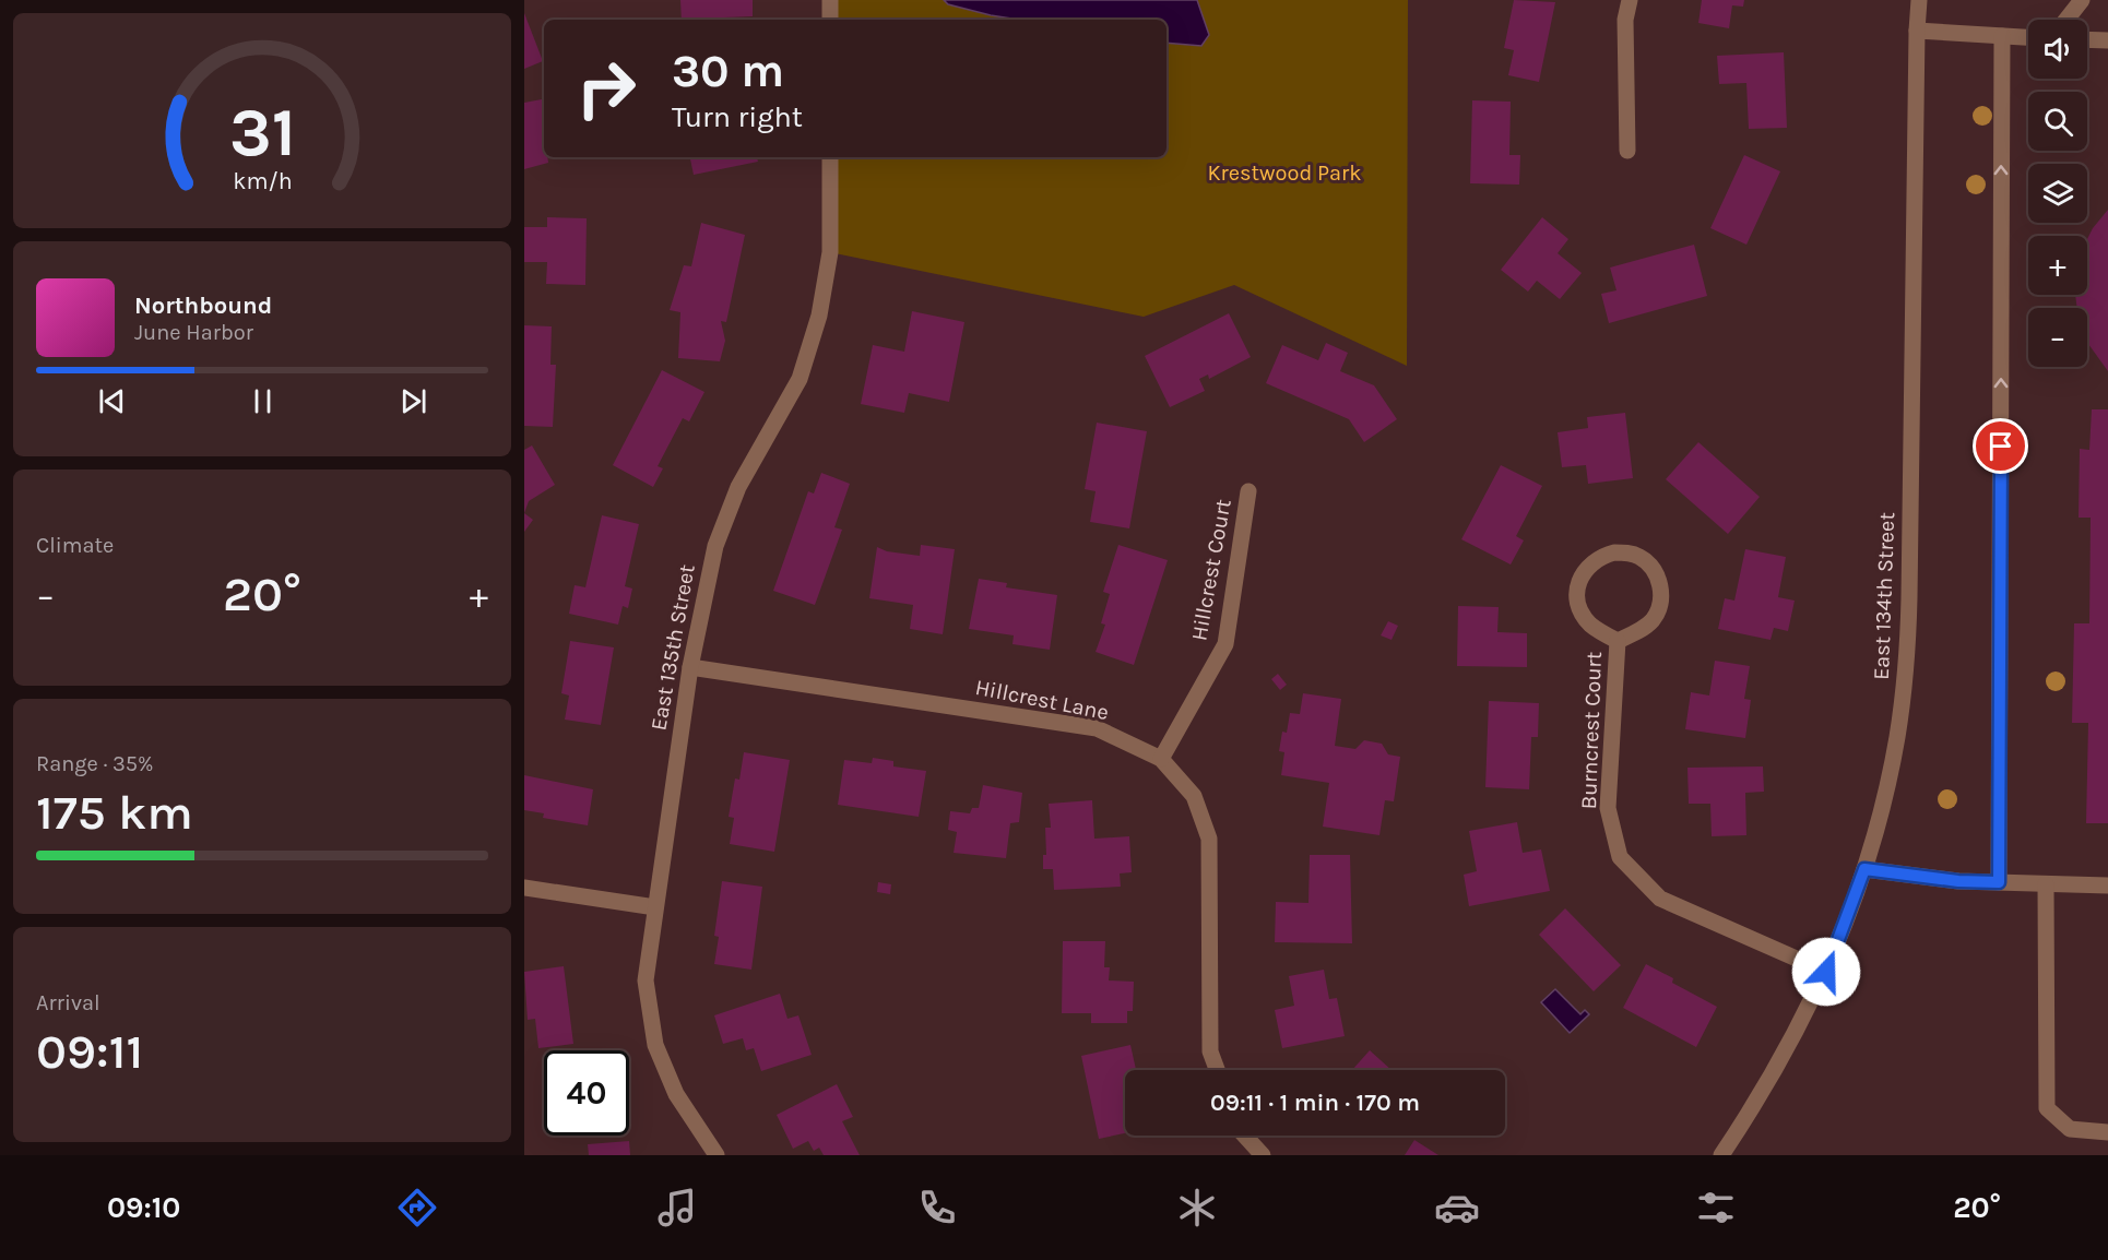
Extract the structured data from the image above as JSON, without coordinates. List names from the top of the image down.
{
  "streets": {
    "street": [
      "Hillcrest Court",
      "East 134th Street",
      "East 135th Street",
      "Hillcrest Lane",
      "Burncrest Court"
    ]
  },
  "crossings": [
    ["Hillcrest Court", "Hillcrest Lane"],
    ["East 134th Street", "Burncrest Court"],
    ["East 135th Street", "Hillcrest Lane"]
  ],
  "parks": ["Krestwood Park"],
  "page": {
    "map_buttons": ["+", "−"],
    "turn": ["30 m", "Turn right"],
    "song": ["Northbound", "June Harbor"],
    "tile": [
      "Climate",
      ["Range · 35%", "175 km"],
      ["Arrival", "09:11"]
    ],
    "heat": ["−", "20°", "+"],
    "limit": "40",
    "trip": "09:11 · 1 min · 170 m",
    "tabs": ["09:10", "20°"],
    "gauge": ["31", "km/h"]
  }
}
